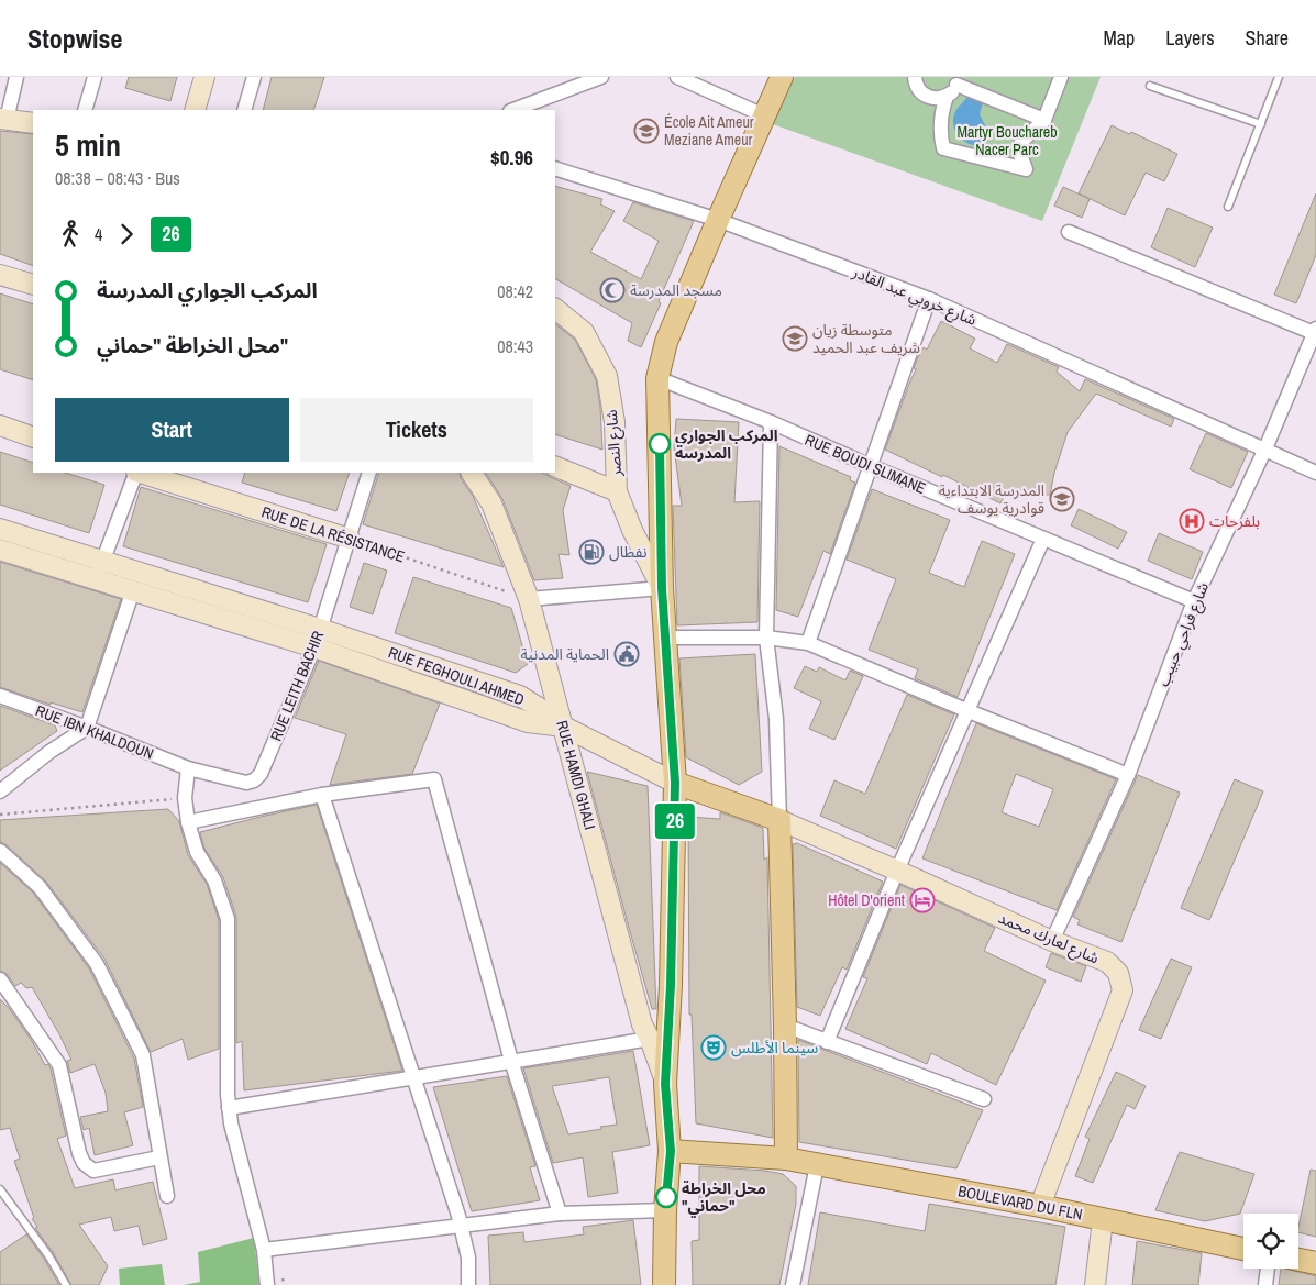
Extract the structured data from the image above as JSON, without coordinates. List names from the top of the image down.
{
  "streets": {
    "main road": ["BOULEVARD DU FLN"],
    "street": [
      "شارع خروبي عبد القادر",
      "شارع النصر",
      "RUE BOUDI SLIMANE",
      "RUE DE LA RÉSISTANCE",
      "شارع فراحي حبيب",
      "RUE FEGHOULI AHMED",
      "RUE LEITH BACHIR",
      "RUE IBN KHALDOUN",
      "RUE HAMDI GHALI",
      "شارع لعارك محمد"
    ]
  },
  "crossings": [
    ["شارع خروبي عبد القادر", "شارع فراحي حبيب"],
    ["RUE BOUDI SLIMANE", "شارع فراحي حبيب"],
    ["RUE DE LA RÉSISTANCE", "RUE LEITH BACHIR"],
    ["RUE DE LA RÉSISTANCE", "RUE HAMDI GHALI"],
    ["شارع فراحي حبيب", "شارع لعارك محمد"],
    ["RUE FEGHOULI AHMED", "RUE LEITH BACHIR"],
    ["RUE FEGHOULI AHMED", "RUE HAMDI GHALI"],
    ["RUE LEITH BACHIR", "RUE IBN KHALDOUN"],
    ["شارع لعارك محمد", "BOULEVARD DU FLN"]
  ],
  "parks": ["Martyr Bouchareb Nacer Parc"],
  "places": {
    "school or university": ["École Ait Ameur Meziane Ameur", "متوسطة زيان شريف عبد الحميد", "المدرسة الابتداءية قوادرية يوسف"],
    "mosque": ["مسجد المدرسة"],
    "other": ["المركب الجواري المدرسة", "محل الخراطة \"حماني\""],
    "hospital": ["بلفرحات"],
    "fuel station": ["نفطال"],
    "public building": ["الحماية المدنية"],
    "hotel": ["Hôtel D'orient"],
    "theatre": ["سينما الأطلس"]
  },
  "lines": ["bus line 26"],
  "page": {
    "header": "Stopwise",
    "nav": ["Map", "Layers", "Share"],
    "on_map": "26",
    "heading": ["5 min", "08:38 – 08:43 · Bus", "$0.96"],
    "legs": ["4", "26"],
    "list": [
      {
        "name": "المركب الجواري المدرسة",
        "value": "08:42"
      },
      {
        "name": "محل الخراطة \"حماني\"",
        "value": "08:43"
      }
    ],
    "buttons": ["Start", "Tickets"]
  }
}
